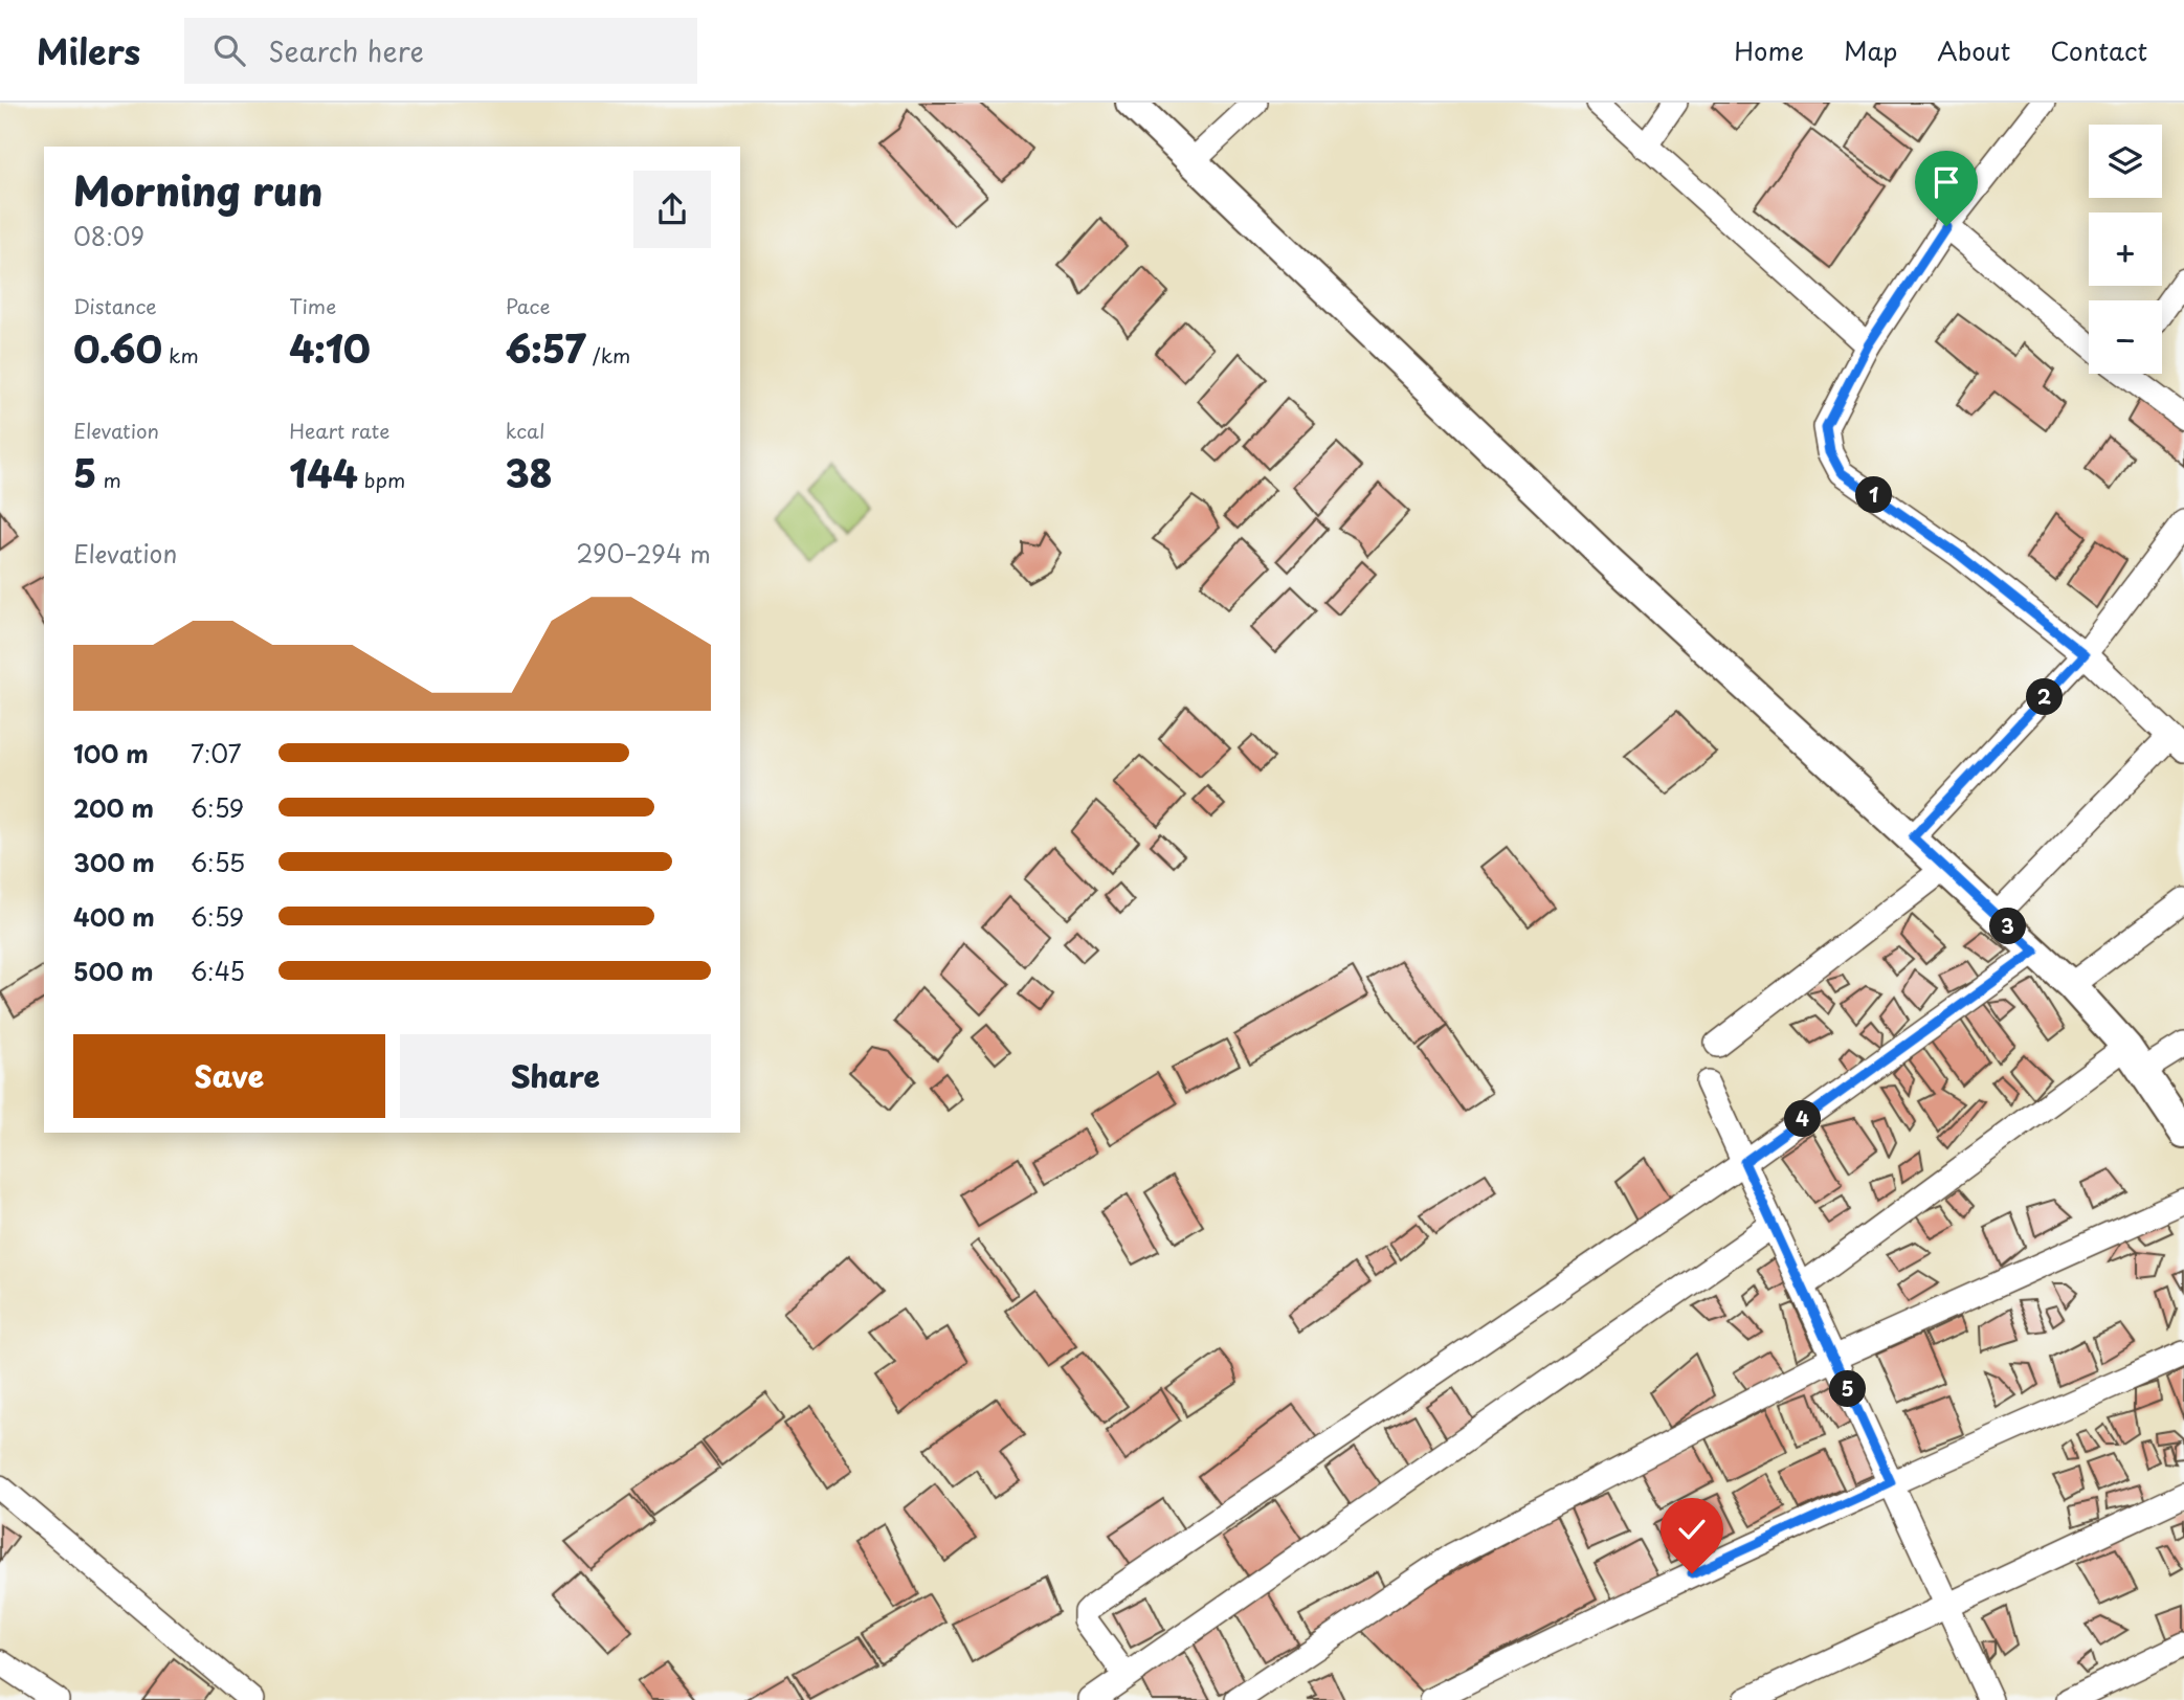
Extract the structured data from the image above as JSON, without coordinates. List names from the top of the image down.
{
  "page": {
    "header": "Milers",
    "search": "Search here",
    "nav": [
      "Home",
      "Map",
      "About",
      "Contact"
    ],
    "map_buttons": ["+", "−"],
    "heading": ["Morning run", "08:09"],
    "stats": [
      ["Distance", "0.60 km"],
      ["Time", "4:10"],
      ["Pace", "6:57 /km"],
      ["Elevation", "5 m"],
      ["Heart rate", "144 bpm"],
      ["kcal", "38"]
    ],
    "pins": [
      "1",
      "2",
      "3",
      "4",
      "5"
    ],
    "chart": ["Elevation", "290–294 m"],
    "list": [
      {
        "name": "100 m",
        "note": "7:07"
      },
      {
        "name": "200 m",
        "note": "6:59"
      },
      {
        "name": "300 m",
        "note": "6:55"
      },
      {
        "name": "400 m",
        "note": "6:59"
      },
      {
        "name": "500 m",
        "note": "6:45"
      }
    ],
    "buttons": ["Save", "Share"]
  }
}
